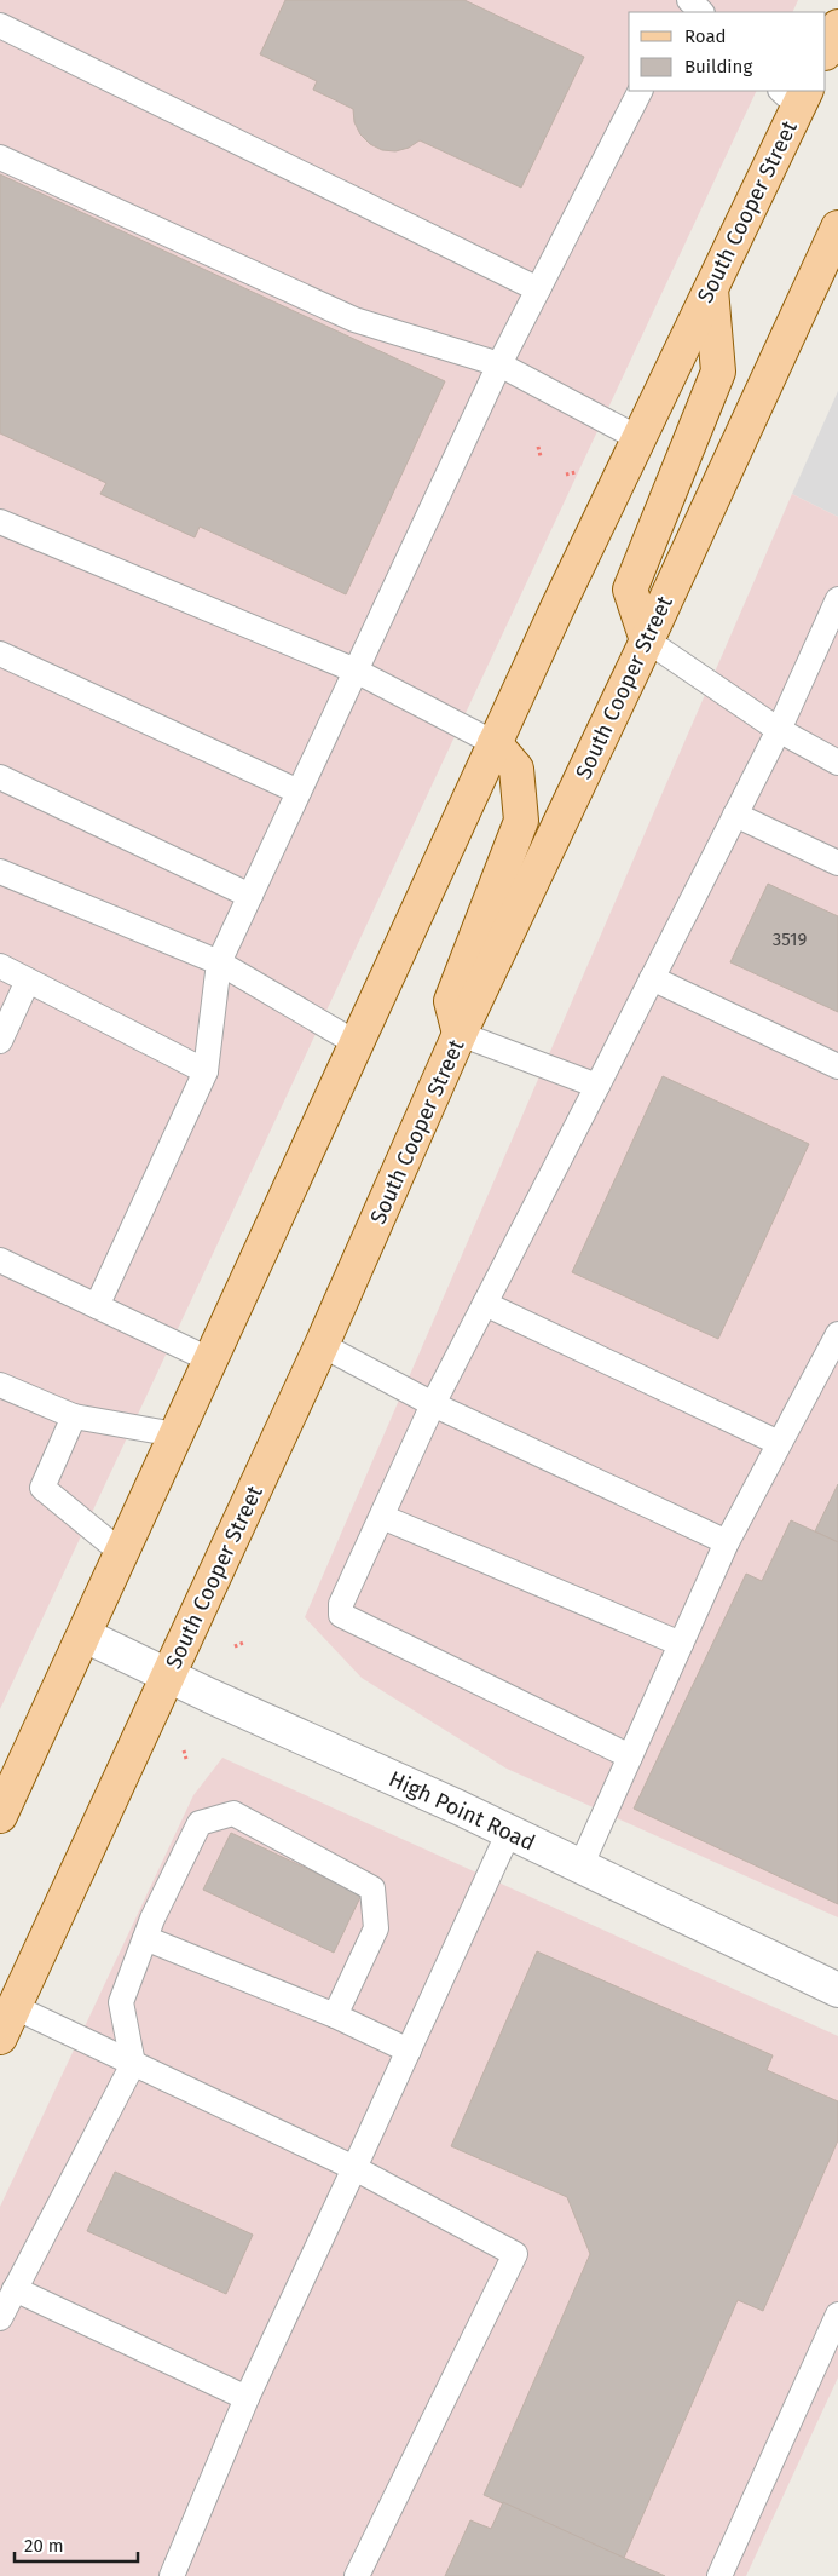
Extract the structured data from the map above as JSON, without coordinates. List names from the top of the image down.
{
  "streets": {
    "main road": ["South Cooper Street"],
    "street": ["High Point Road"]
  },
  "crossings": [
    ["South Cooper Street", "High Point Road"]
  ],
  "house_numbers": ["3519"],
  "legend": ["Road", "Building"],
  "scale_bar": "20 m"
}
